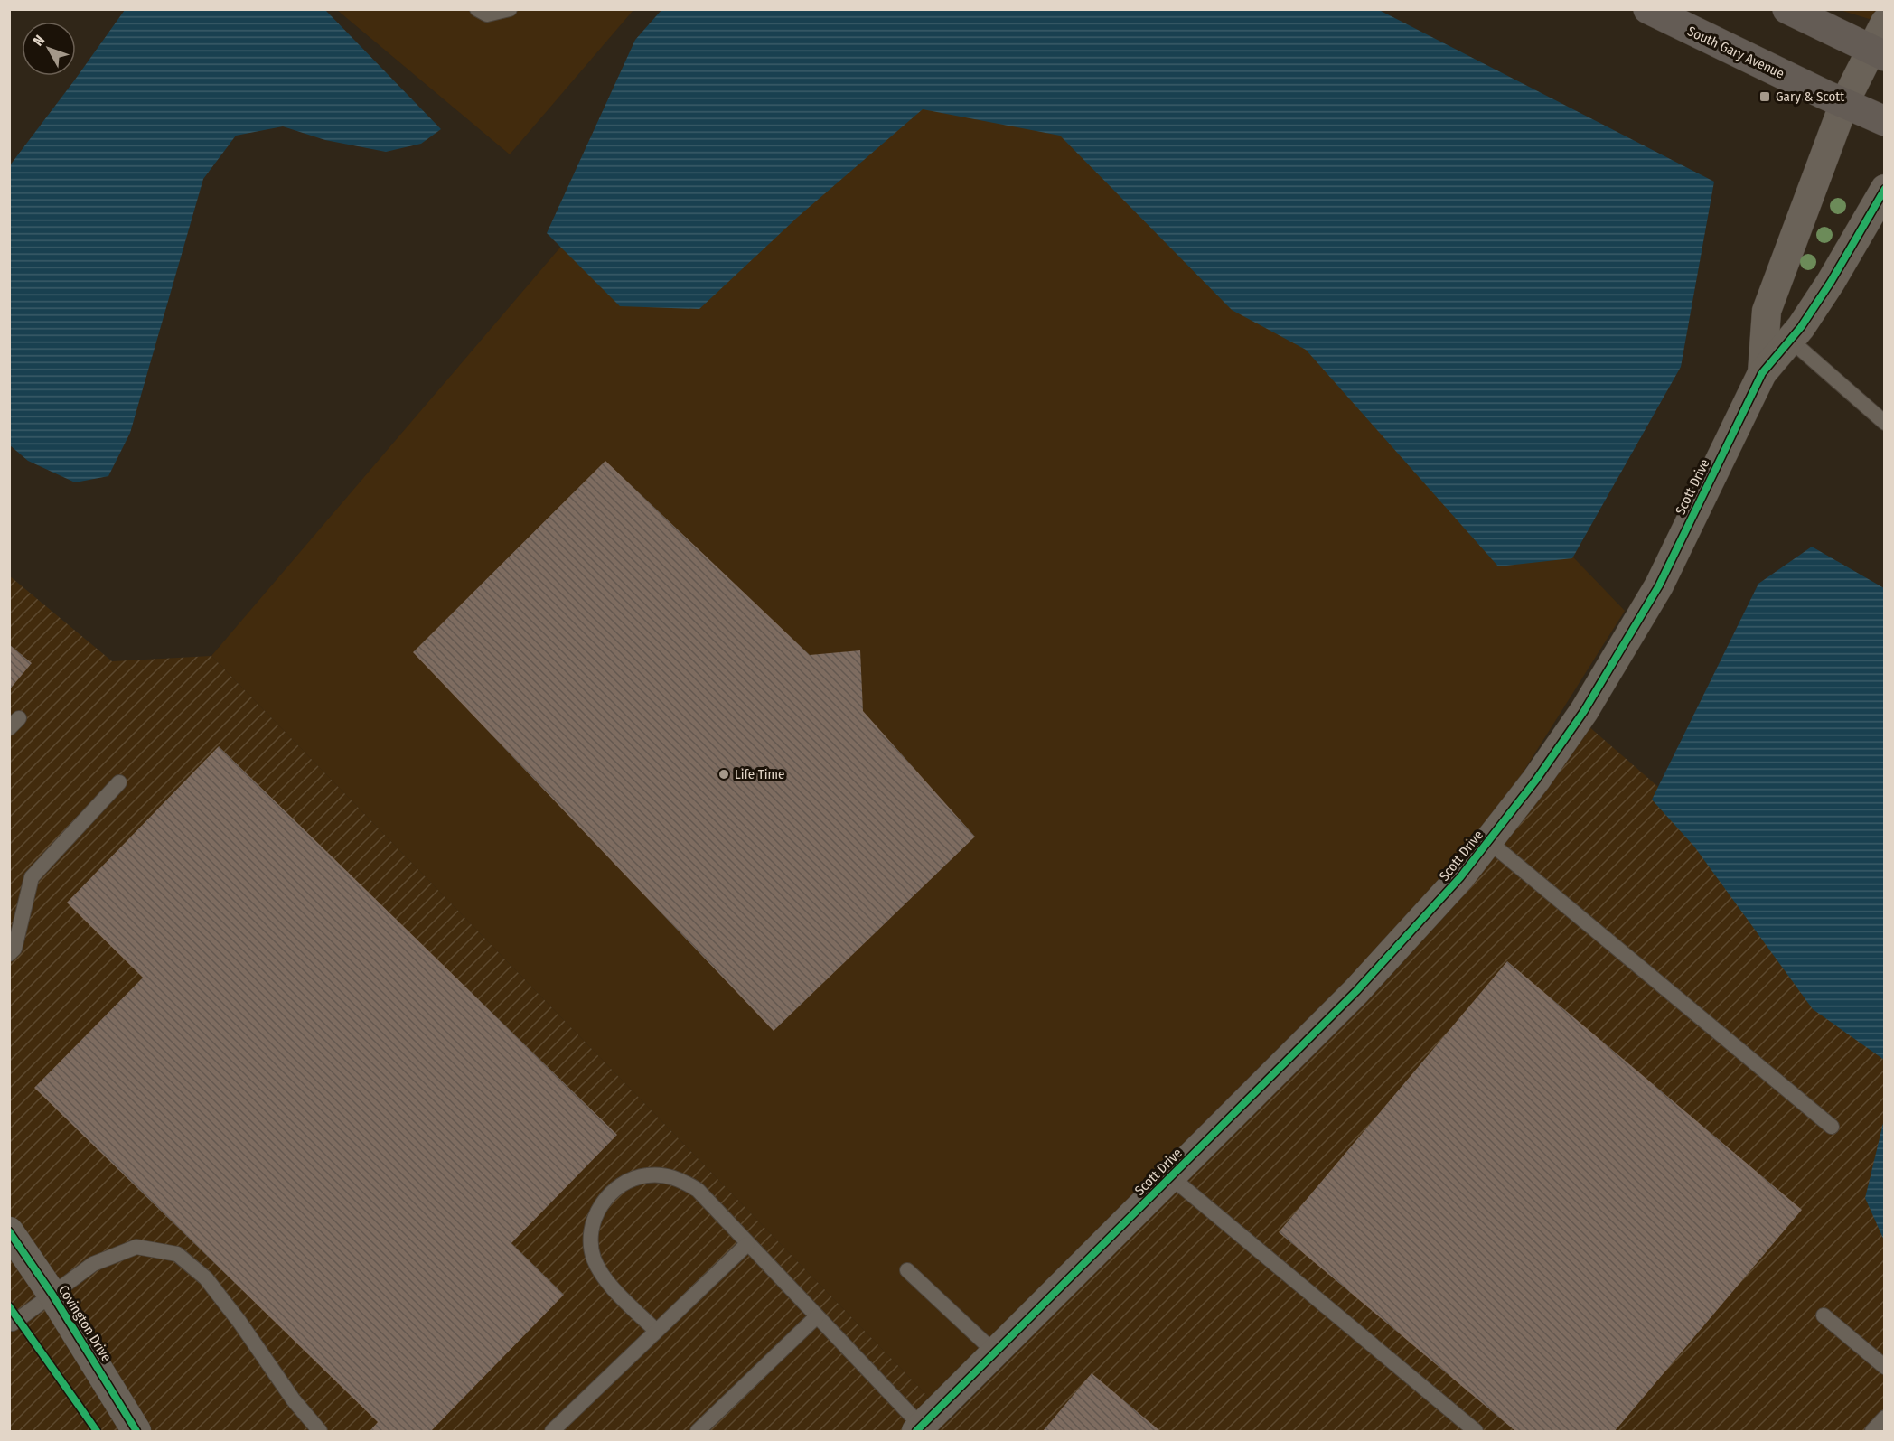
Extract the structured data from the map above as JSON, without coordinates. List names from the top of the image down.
{
  "streets": {
    "main road": ["South Gary Avenue"],
    "street": ["Scott Drive", "Covington Drive"]
  },
  "crossings": [
    ["South Gary Avenue", "Scott Drive"]
  ],
  "places": {
    "transit": ["Gary & Scott"],
    "other": ["Life Time"]
  },
  "north": "top left"
}
